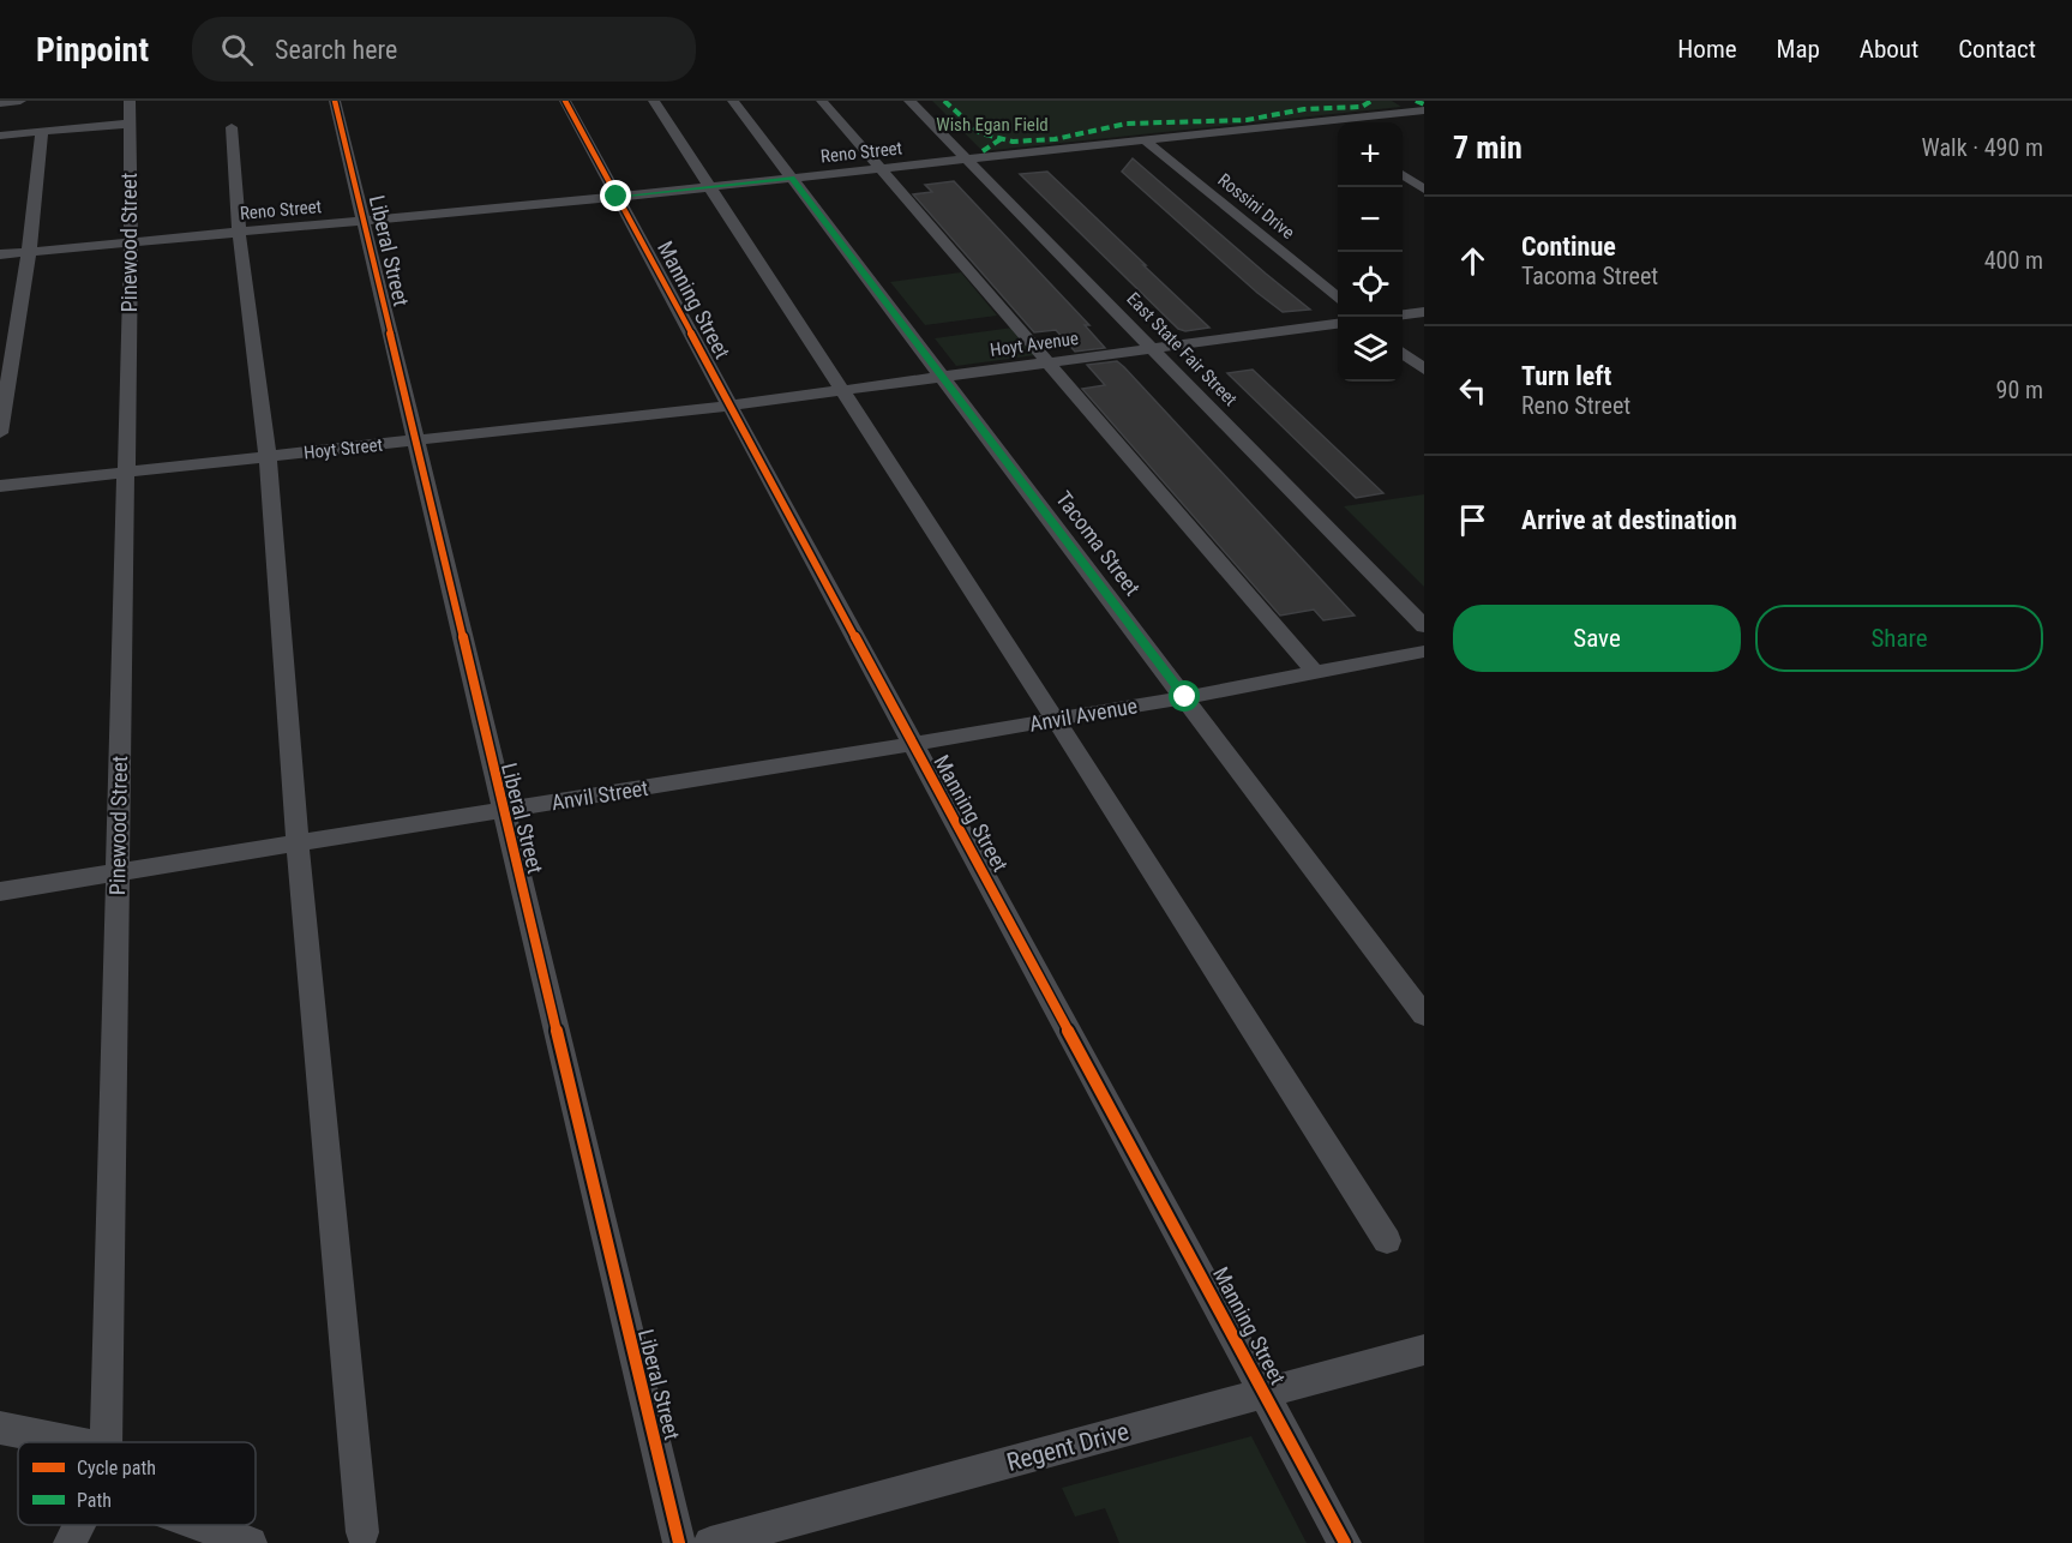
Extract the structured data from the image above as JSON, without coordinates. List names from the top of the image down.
{
  "streets": {
    "street": [
      "Reno Street",
      "Rossini Drive",
      "Pinewood Street",
      "Liberal Street",
      "Manning Street",
      "Hoyt Avenue",
      "East State Fair Street",
      "Hoyt Street",
      "Tacoma Street",
      "Anvil Avenue",
      "Anvil Street",
      "Regent Drive"
    ]
  },
  "crossings": [
    ["Reno Street", "Rossini Drive"],
    ["Reno Street", "Pinewood Street"],
    ["Reno Street", "Liberal Street"],
    ["Reno Street", "Manning Street"],
    ["Reno Street", "East State Fair Street"],
    ["Reno Street", "Tacoma Street"],
    ["Pinewood Street", "Hoyt Street"],
    ["Pinewood Street", "Anvil Street"],
    ["Liberal Street", "Hoyt Street"],
    ["Liberal Street", "Anvil Street"],
    ["Manning Street", "Hoyt Avenue"],
    ["Manning Street", "Hoyt Street"],
    ["Manning Street", "Anvil Avenue"],
    ["Manning Street", "Anvil Street"],
    ["Manning Street", "Regent Drive"],
    ["Hoyt Avenue", "East State Fair Street"],
    ["Hoyt Avenue", "Hoyt Street"],
    ["Hoyt Avenue", "Tacoma Street"],
    ["Tacoma Street", "Anvil Avenue"],
    ["Anvil Avenue", "Anvil Street"]
  ],
  "parks": ["Wish Egan Field"],
  "legend": ["Cycle path", "Path"],
  "page": {
    "header": "Pinpoint",
    "search": "Search here",
    "nav": [
      "Home",
      "Map",
      "About",
      "Contact"
    ],
    "heading": ["7 min", "Walk · 490 m"],
    "map_buttons": ["+", "−"],
    "list": [
      ["Continue", "Tacoma Street", "400 m"],
      ["Turn left", "Reno Street", "90 m"],
      "Arrive at destination"
    ],
    "buttons": ["Save", "Share"]
  }
}
